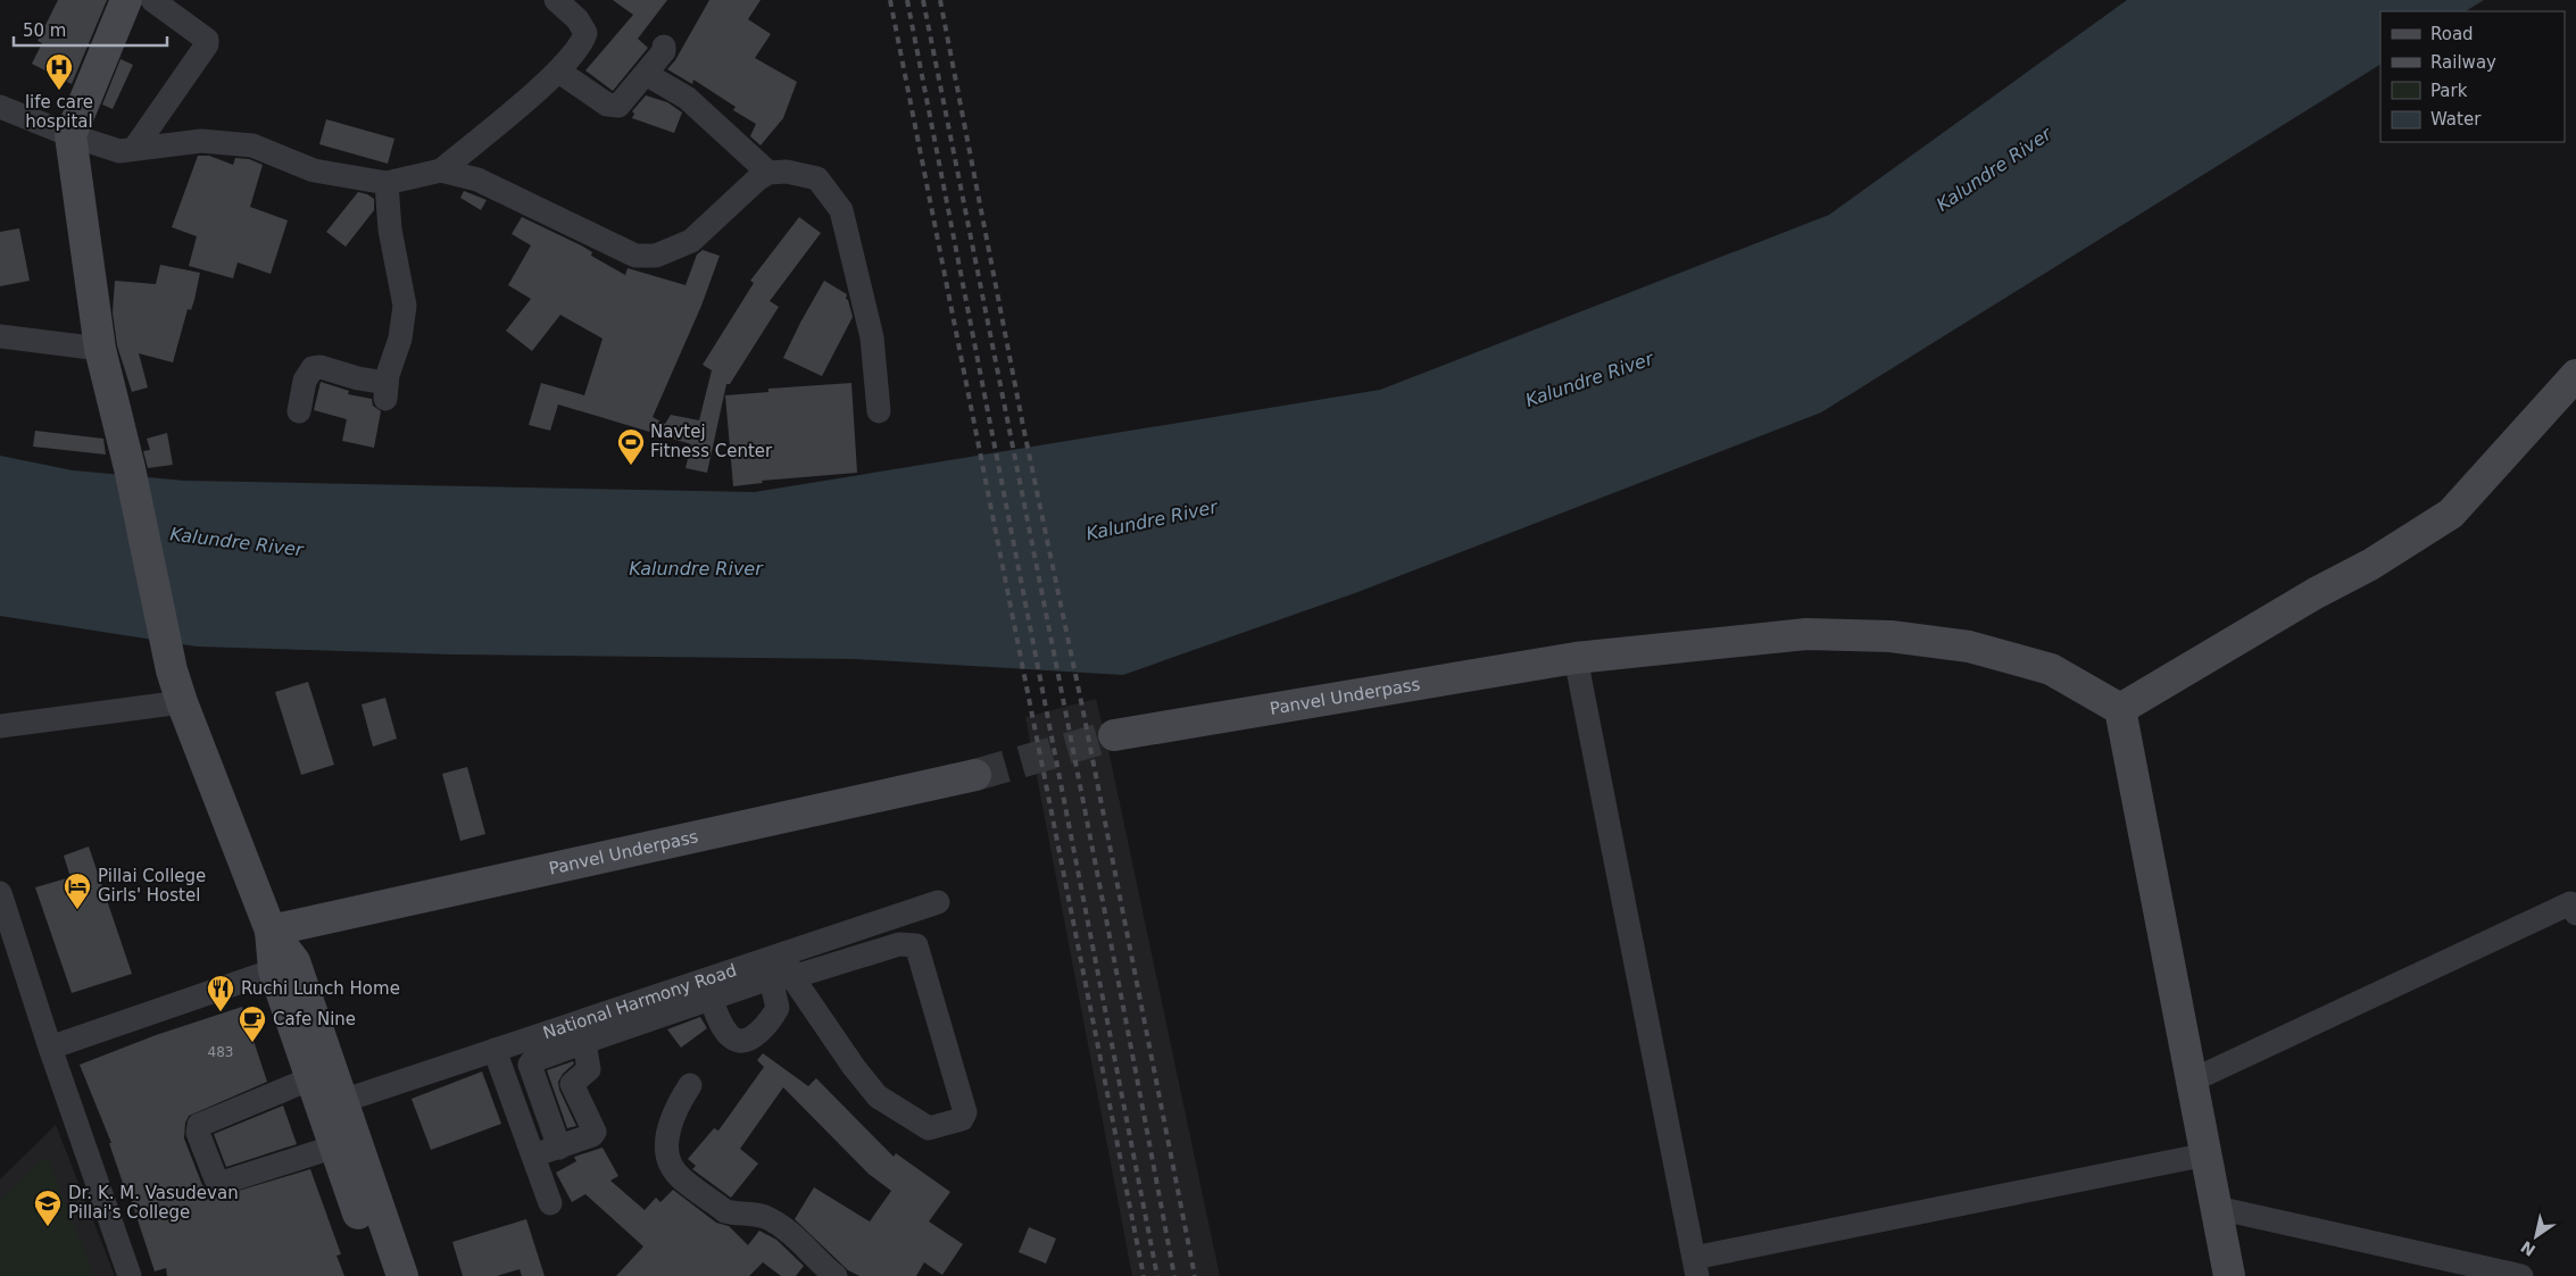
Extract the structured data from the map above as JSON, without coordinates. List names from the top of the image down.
{
  "streets": {
    "main road": ["Panvel Underpass"],
    "street": ["National Harmony Road"]
  },
  "water": ["Kalundre River"],
  "places": {
    "hospital": ["life care hospital"],
    "sports": ["Navtej Fitness Center"],
    "hotel": ["Pillai College Girls' Hostel"],
    "restaurant": ["Ruchi Lunch Home"],
    "cafe": ["Cafe Nine"],
    "school or university": ["Dr. K. M. Vasudevan Pillai's College"]
  },
  "house_numbers": ["483"],
  "legend": [
    "Road",
    "Railway",
    "Park",
    "Water"
  ],
  "scale_bar": "50 m",
  "north": "bottom left"
}
